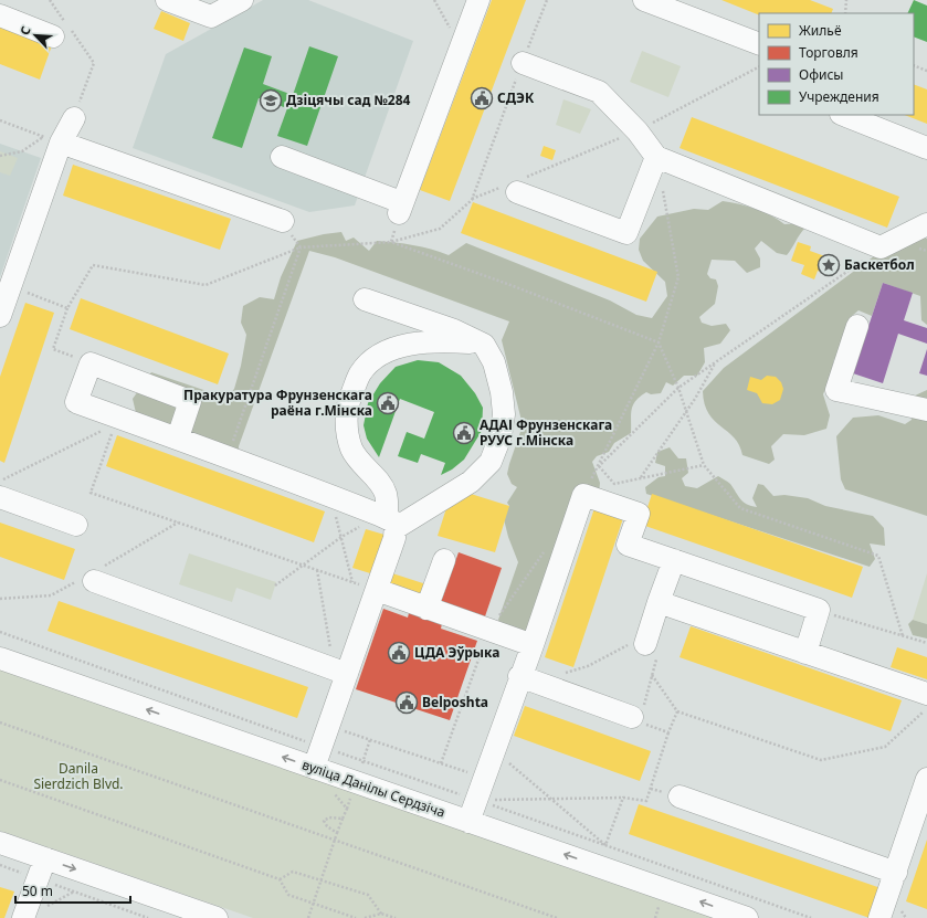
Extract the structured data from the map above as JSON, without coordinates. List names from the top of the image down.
{
  "streets": {
    "street": ["вуліца Данілы Сердзіча"]
  },
  "parks": ["Danila Sierdzich Blvd."],
  "places": {
    "public building": [
      "СДЭК",
      "Пракуратура Фрунзенскага раёна г.Мінска",
      "АДАІ Фрунзенскага РУУС г.Мінска",
      "ЦДА Эўрыка",
      "Belposhta"
    ],
    "school or university": ["Дзіцячы сад №284"],
    "place": ["Баскетбол"]
  },
  "legend": [
    "Жильё",
    "Торговля",
    "Офисы",
    "Учреждения"
  ],
  "scale_bar": "50 m",
  "north": "top left"
}
